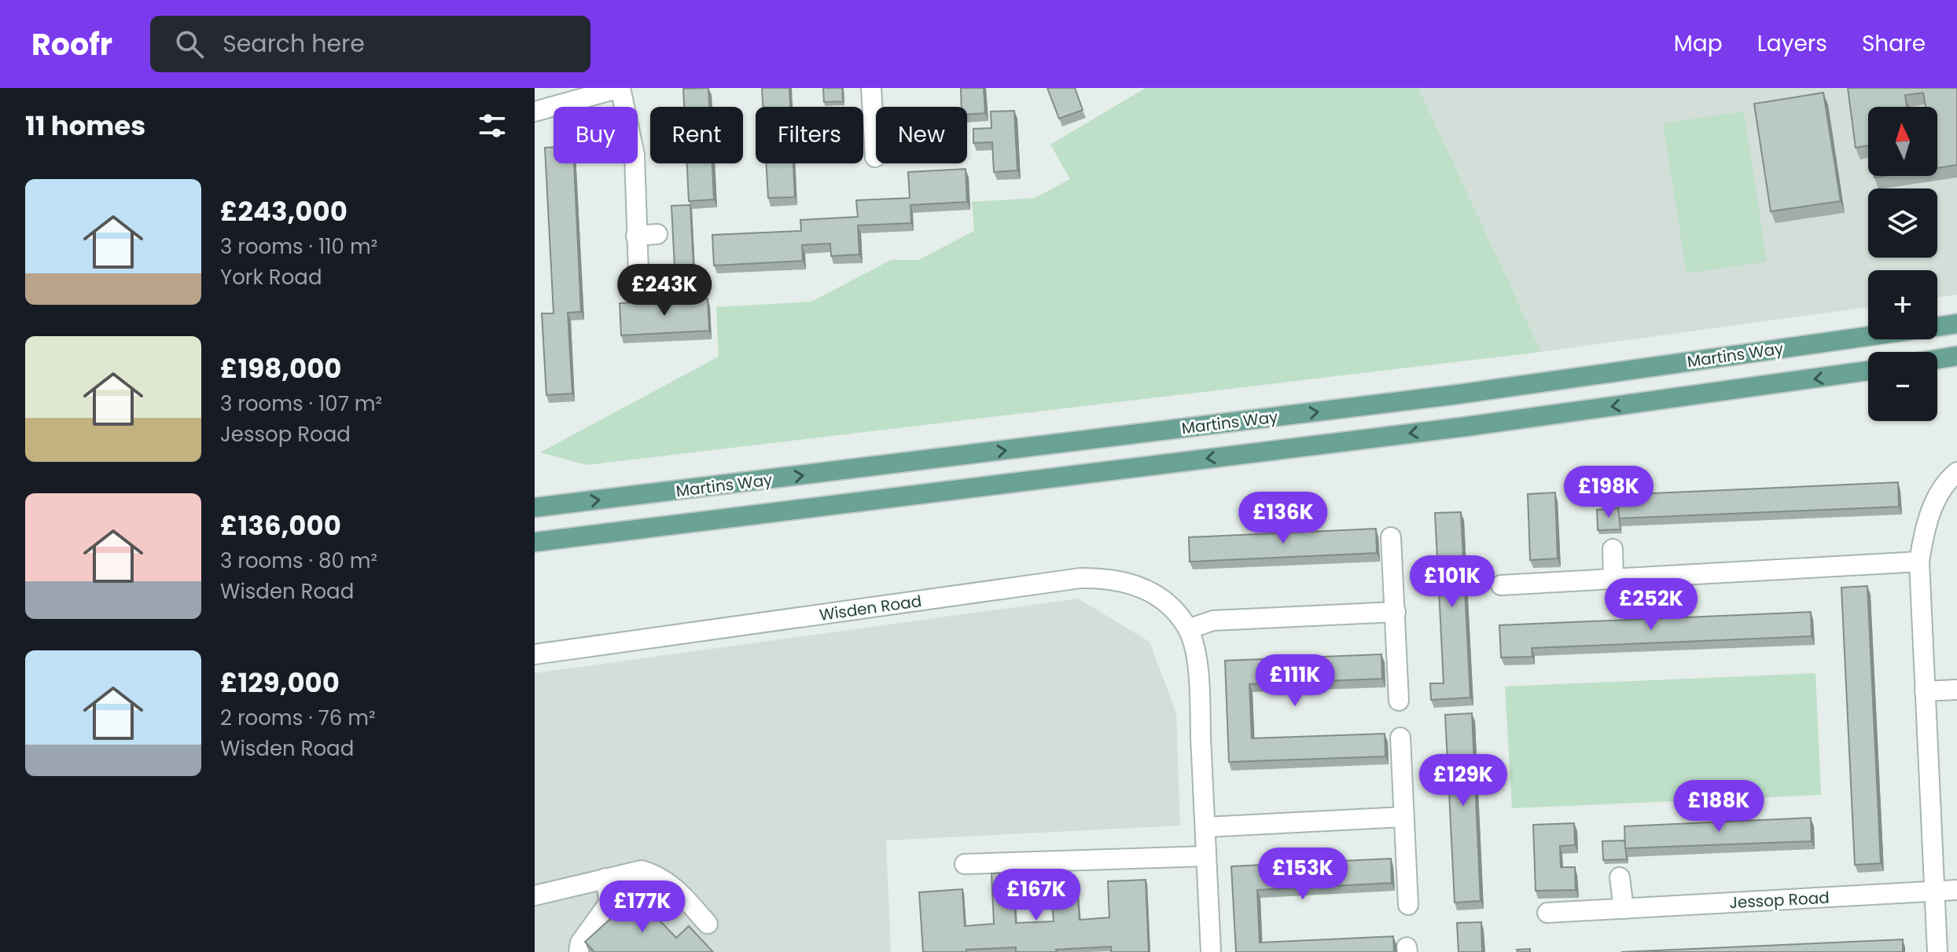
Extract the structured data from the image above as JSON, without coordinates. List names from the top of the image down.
{
  "streets": {
    "main road": ["Martins Way"],
    "street": ["Wisden Road", "Jessop Road"]
  },
  "north": "top",
  "page": {
    "header": "Roofr",
    "search": "Search here",
    "nav": ["Map", "Layers", "Share"],
    "heading": "11 homes",
    "map_buttons": ["+", "−"],
    "chip": [
      "Buy",
      "Rent",
      "Filters",
      "New"
    ],
    "list": [
      {
        "name": "£243,000",
        "note": "3 rooms · 110 m² · York Road"
      },
      {
        "name": "£198,000",
        "note": "3 rooms · 107 m² · Jessop Road"
      },
      {
        "name": "£136,000",
        "note": "3 rooms · 80 m² · Wisden Road"
      },
      {
        "name": "£129,000",
        "note": "2 rooms · 76 m² · Wisden Road"
      }
    ],
    "price": [
      "£243K",
      "£198K",
      "£136K",
      "£101K",
      "£252K",
      "£111K",
      "£129K",
      "£188K",
      "£153K",
      "£167K",
      "£177K"
    ]
  }
}
